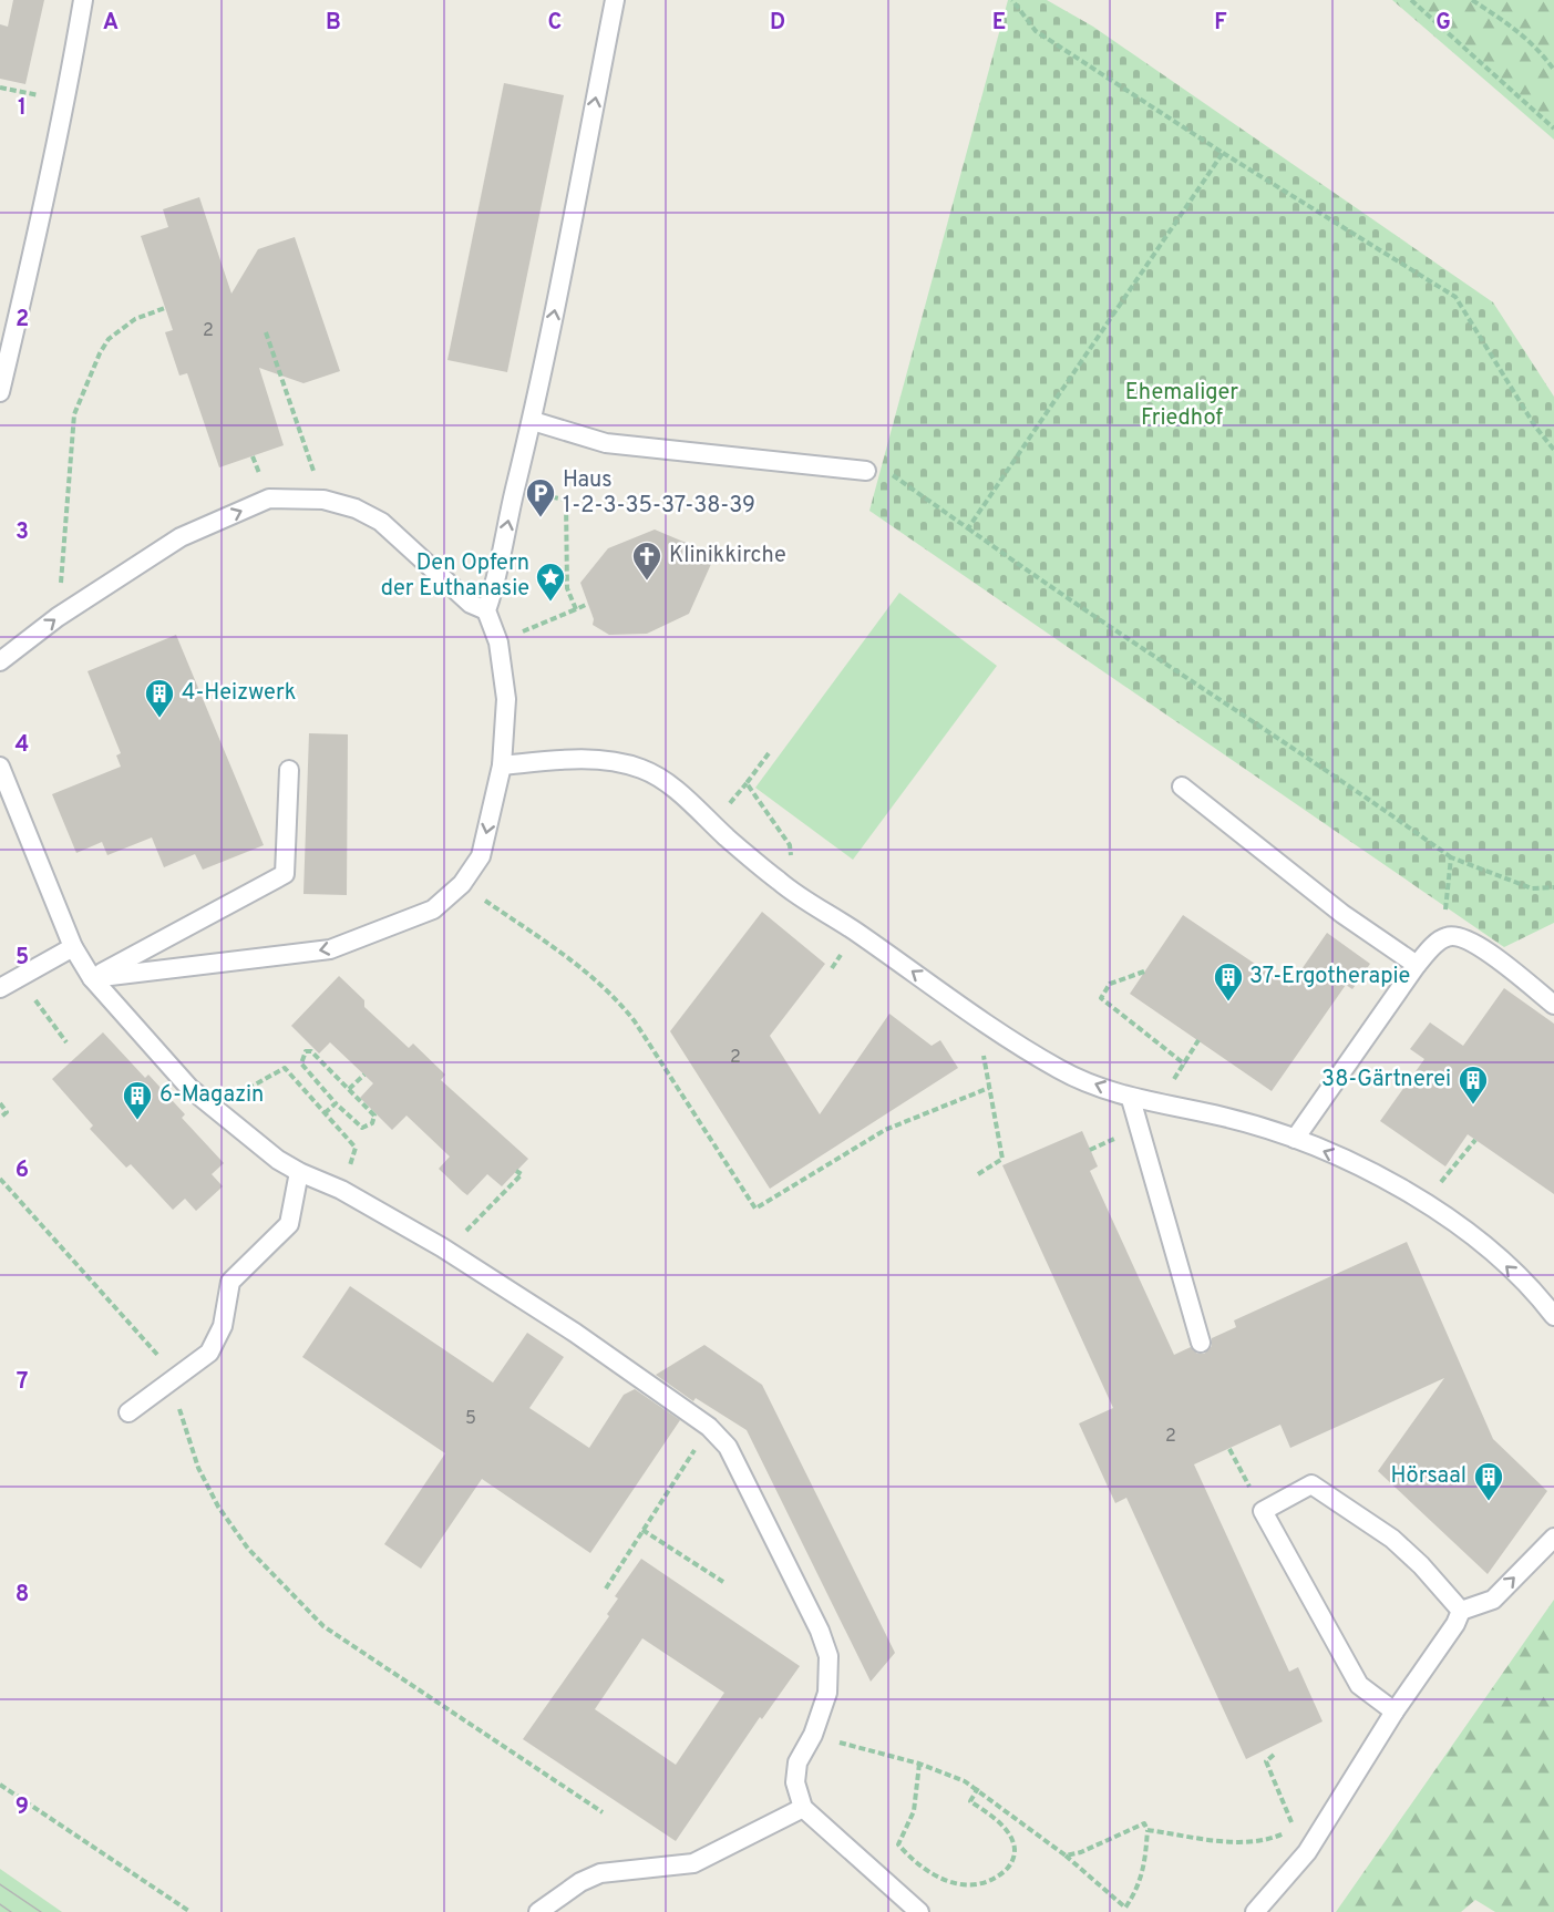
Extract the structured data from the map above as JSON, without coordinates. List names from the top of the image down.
{
  "parks": ["Ehemaliger Friedhof"],
  "places": {
    "parking": ["Haus 1-2-3-35-37-38-39"],
    "church": ["Klinikkirche"],
    "place": ["Den Opfern der Euthanasie"],
    "building": [
      "4-Heizwerk",
      "37-Ergotherapie",
      "38-Gärtnerei",
      "6-Magazin",
      "Hörsaal"
    ]
  },
  "house_numbers": [
    "2",
    "2",
    "5",
    "2"
  ],
  "grid": {
    "columns": [
      "A",
      "B",
      "C",
      "D",
      "E",
      "F",
      "G"
    ],
    "rows": [
      "1",
      "2",
      "3",
      "4",
      "5",
      "6",
      "7",
      "8",
      "9"
    ]
  }
}
